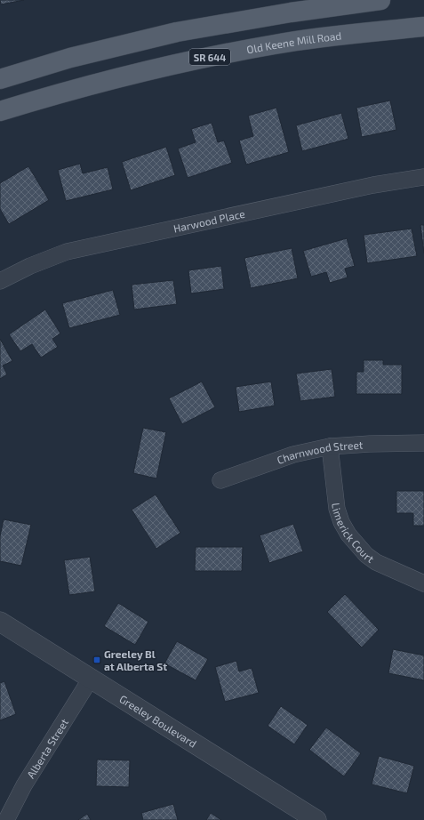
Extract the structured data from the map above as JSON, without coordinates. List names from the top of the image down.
{
  "streets": {
    "main road": ["Old Keene Mill Road", "SR 644"],
    "street": [
      "Harwood Place",
      "Charnwood Street",
      "Limerick Court",
      "Greeley Boulevard",
      "Alberta Street"
    ]
  },
  "crossings": [
    ["Charnwood Street", "Limerick Court"],
    ["Greeley Boulevard", "Alberta Street"]
  ],
  "places": {
    "transit": ["Greeley Bl at Alberta St"]
  }
}
